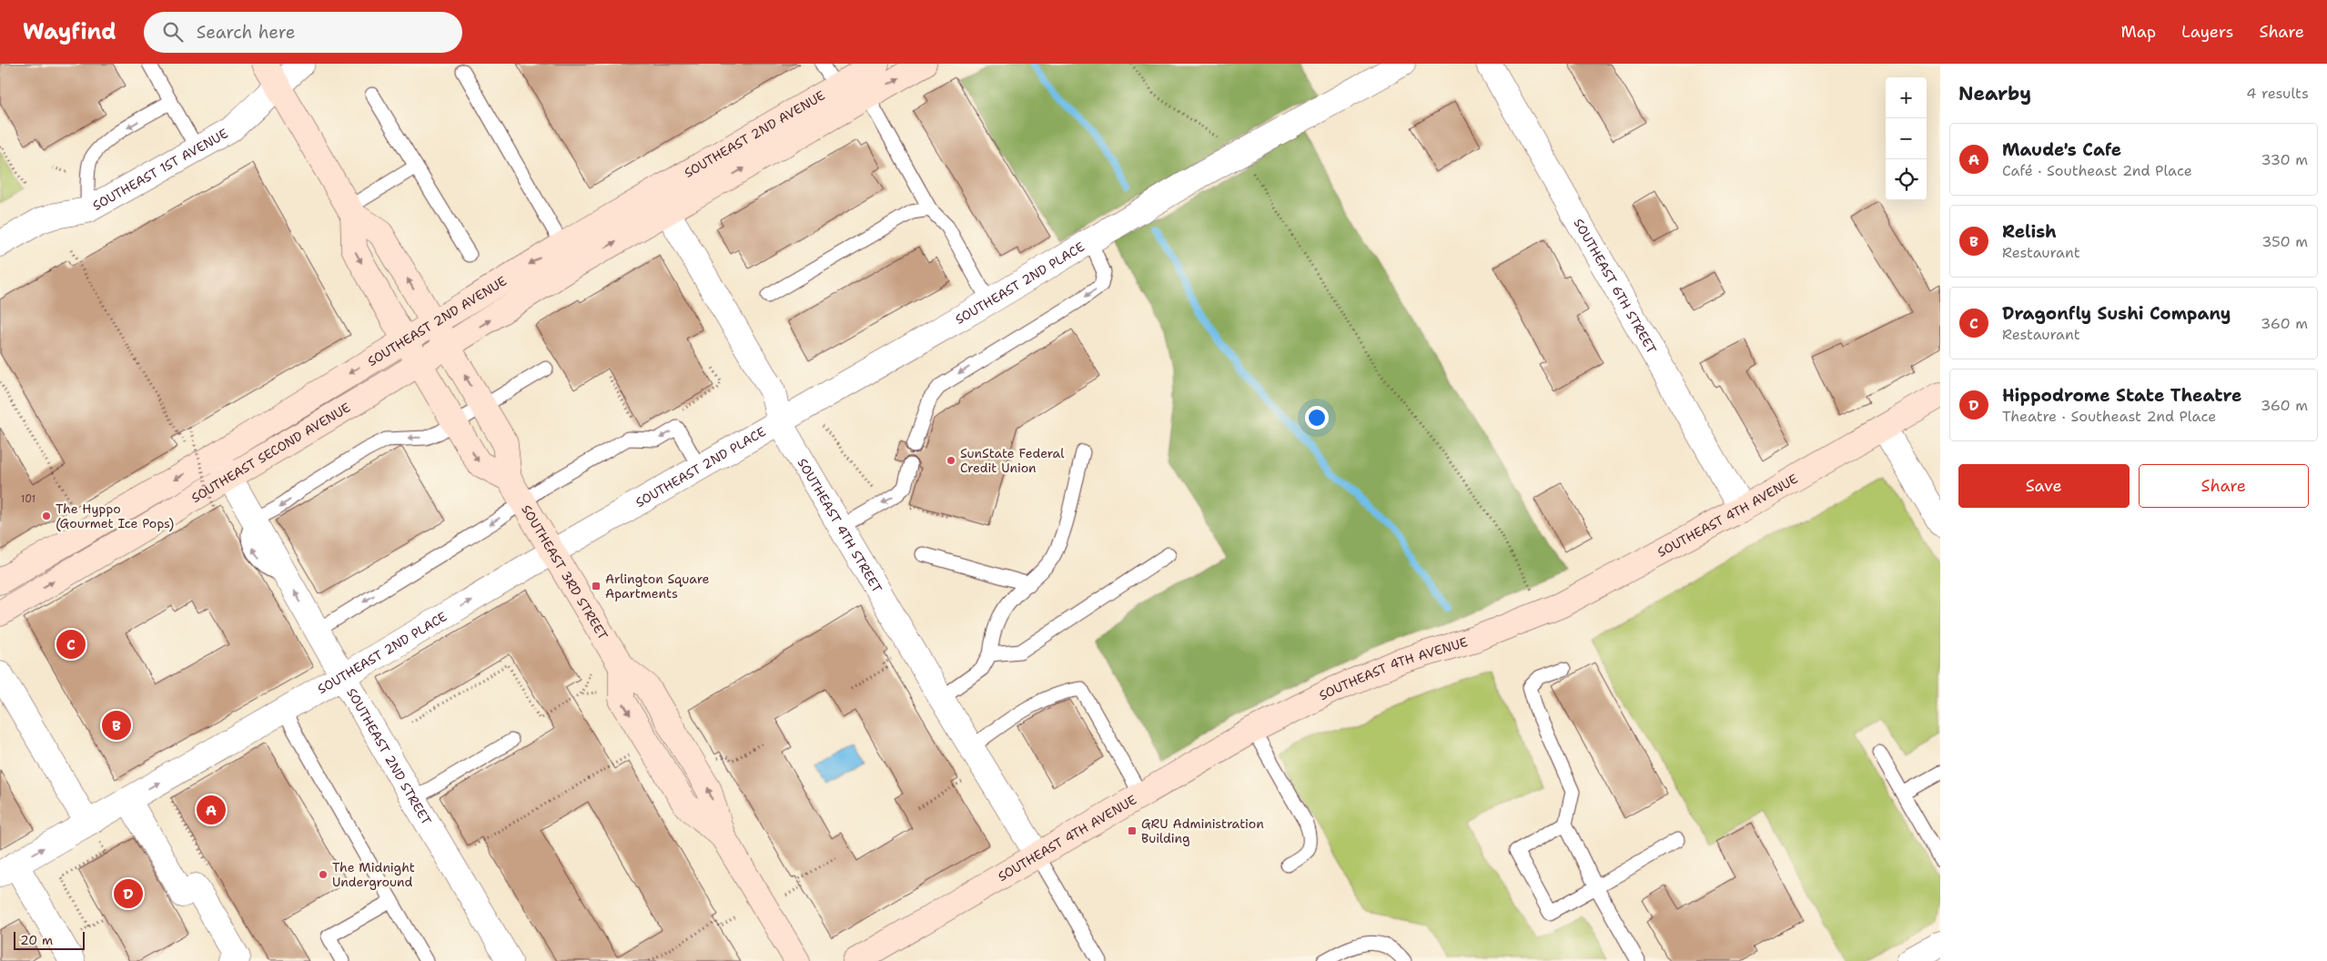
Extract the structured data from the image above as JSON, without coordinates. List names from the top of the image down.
{
  "streets": {
    "street": [
      "SOUTHEAST 2ND AVENUE",
      "SOUTHEAST 1ST AVENUE",
      "SOUTHEAST 2ND PLACE",
      "SOUTHEAST 6TH STREET",
      "SOUTHEAST SECOND AVENUE",
      "SOUTHEAST 4TH AVENUE",
      "SOUTHEAST 4TH STREET",
      "SOUTHEAST 3RD STREET",
      "SOUTHEAST 2ND STREET"
    ]
  },
  "crossings": [
    ["SOUTHEAST 2ND AVENUE", "SOUTHEAST SECOND AVENUE"],
    ["SOUTHEAST 2ND AVENUE", "SOUTHEAST 4TH STREET"],
    ["SOUTHEAST 2ND AVENUE", "SOUTHEAST 3RD STREET"],
    ["SOUTHEAST 2ND AVENUE", "SOUTHEAST 2ND STREET"],
    ["SOUTHEAST 1ST AVENUE", "SOUTHEAST 3RD STREET"],
    ["SOUTHEAST 2ND PLACE", "SOUTHEAST 4TH STREET"],
    ["SOUTHEAST 2ND PLACE", "SOUTHEAST 3RD STREET"],
    ["SOUTHEAST 2ND PLACE", "SOUTHEAST 2ND STREET"],
    ["SOUTHEAST 6TH STREET", "SOUTHEAST 4TH AVENUE"],
    ["SOUTHEAST SECOND AVENUE", "SOUTHEAST 3RD STREET"],
    ["SOUTHEAST SECOND AVENUE", "SOUTHEAST 2ND STREET"],
    ["SOUTHEAST 4TH AVENUE", "SOUTHEAST 4TH STREET"]
  ],
  "one_way": ["SOUTHEAST SECOND AVENUE"],
  "places": {
    "other": ["SunState Federal Credit Union", "The Hyppo (Gourmet Ice Pops)", "The Midnight Underground"],
    "transit": ["Arlington Square Apartments", "GRU Administration Building"]
  },
  "house_numbers": ["101"],
  "scale_bar": "20 m",
  "page": {
    "header": "Wayfind",
    "search": "Search here",
    "nav": ["Map", "Layers", "Share"],
    "heading": ["Nearby", "4 results"],
    "map_buttons": ["+", "−"],
    "list": [
      {
        "mark": "A",
        "name": "Maude's Cafe",
        "note": "Café · Southeast 2nd Place",
        "value": "330 m"
      },
      {
        "mark": "B",
        "name": "Relish",
        "note": "Restaurant",
        "value": "350 m"
      },
      {
        "mark": "C",
        "name": "Dragonfly Sushi Company",
        "note": "Restaurant",
        "value": "360 m"
      },
      {
        "mark": "D",
        "name": "Hippodrome State Theatre",
        "note": "Theatre · Southeast 2nd Place",
        "value": "360 m"
      }
    ],
    "buttons": ["Save", "Share"],
    "pins": [
      "C",
      "B",
      "A",
      "D"
    ],
    "scale": "20 m"
  }
}
